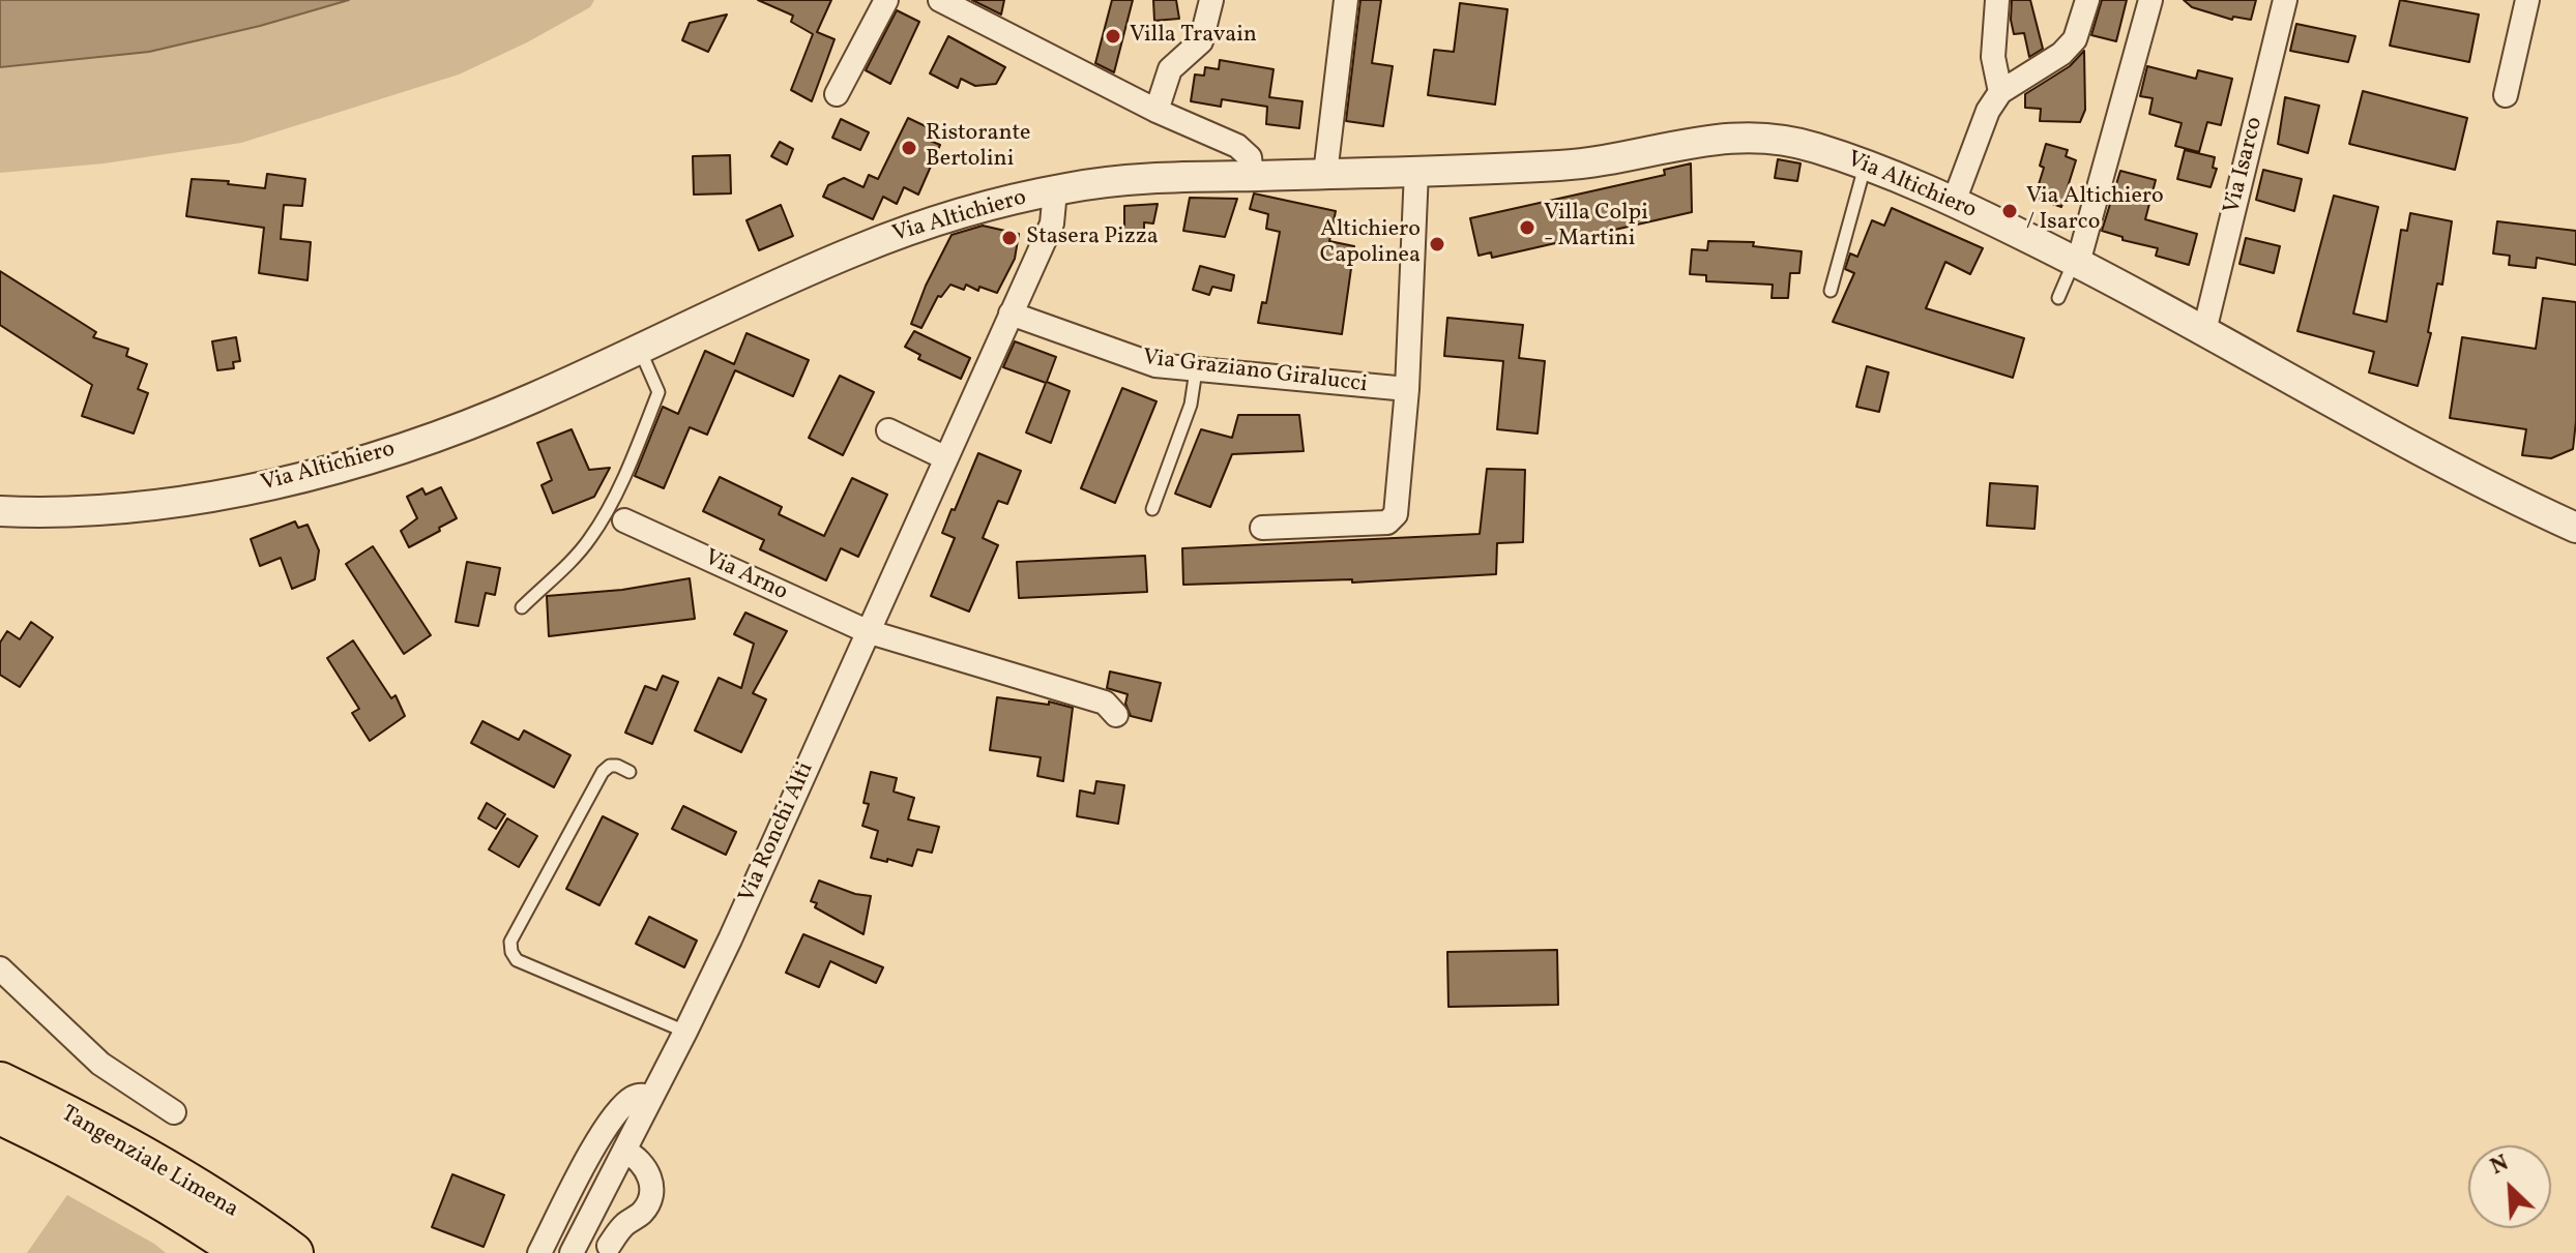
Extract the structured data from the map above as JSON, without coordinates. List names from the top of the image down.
{
  "streets": {
    "highway": ["Tangenziale Limena"],
    "street": [
      "Via Isarco",
      "Via Altichiero",
      "Via Graziano Giralucci",
      "Via Arno",
      "Via Ronchi Alti"
    ]
  },
  "crossings": [
    ["Via Isarco", "Via Altichiero"],
    ["Via Altichiero", "Via Ronchi Alti"],
    ["Via Graziano Giralucci", "Via Ronchi Alti"],
    ["Via Arno", "Via Ronchi Alti"]
  ],
  "places": [
    "Villa Travain",
    "Ristorante Bertolini",
    "Via Altichiero / Isarco",
    "Villa Colpi - Martini",
    "Stasera Pizza",
    "Altichiero Capolinea"
  ],
  "north": "top left"
}
